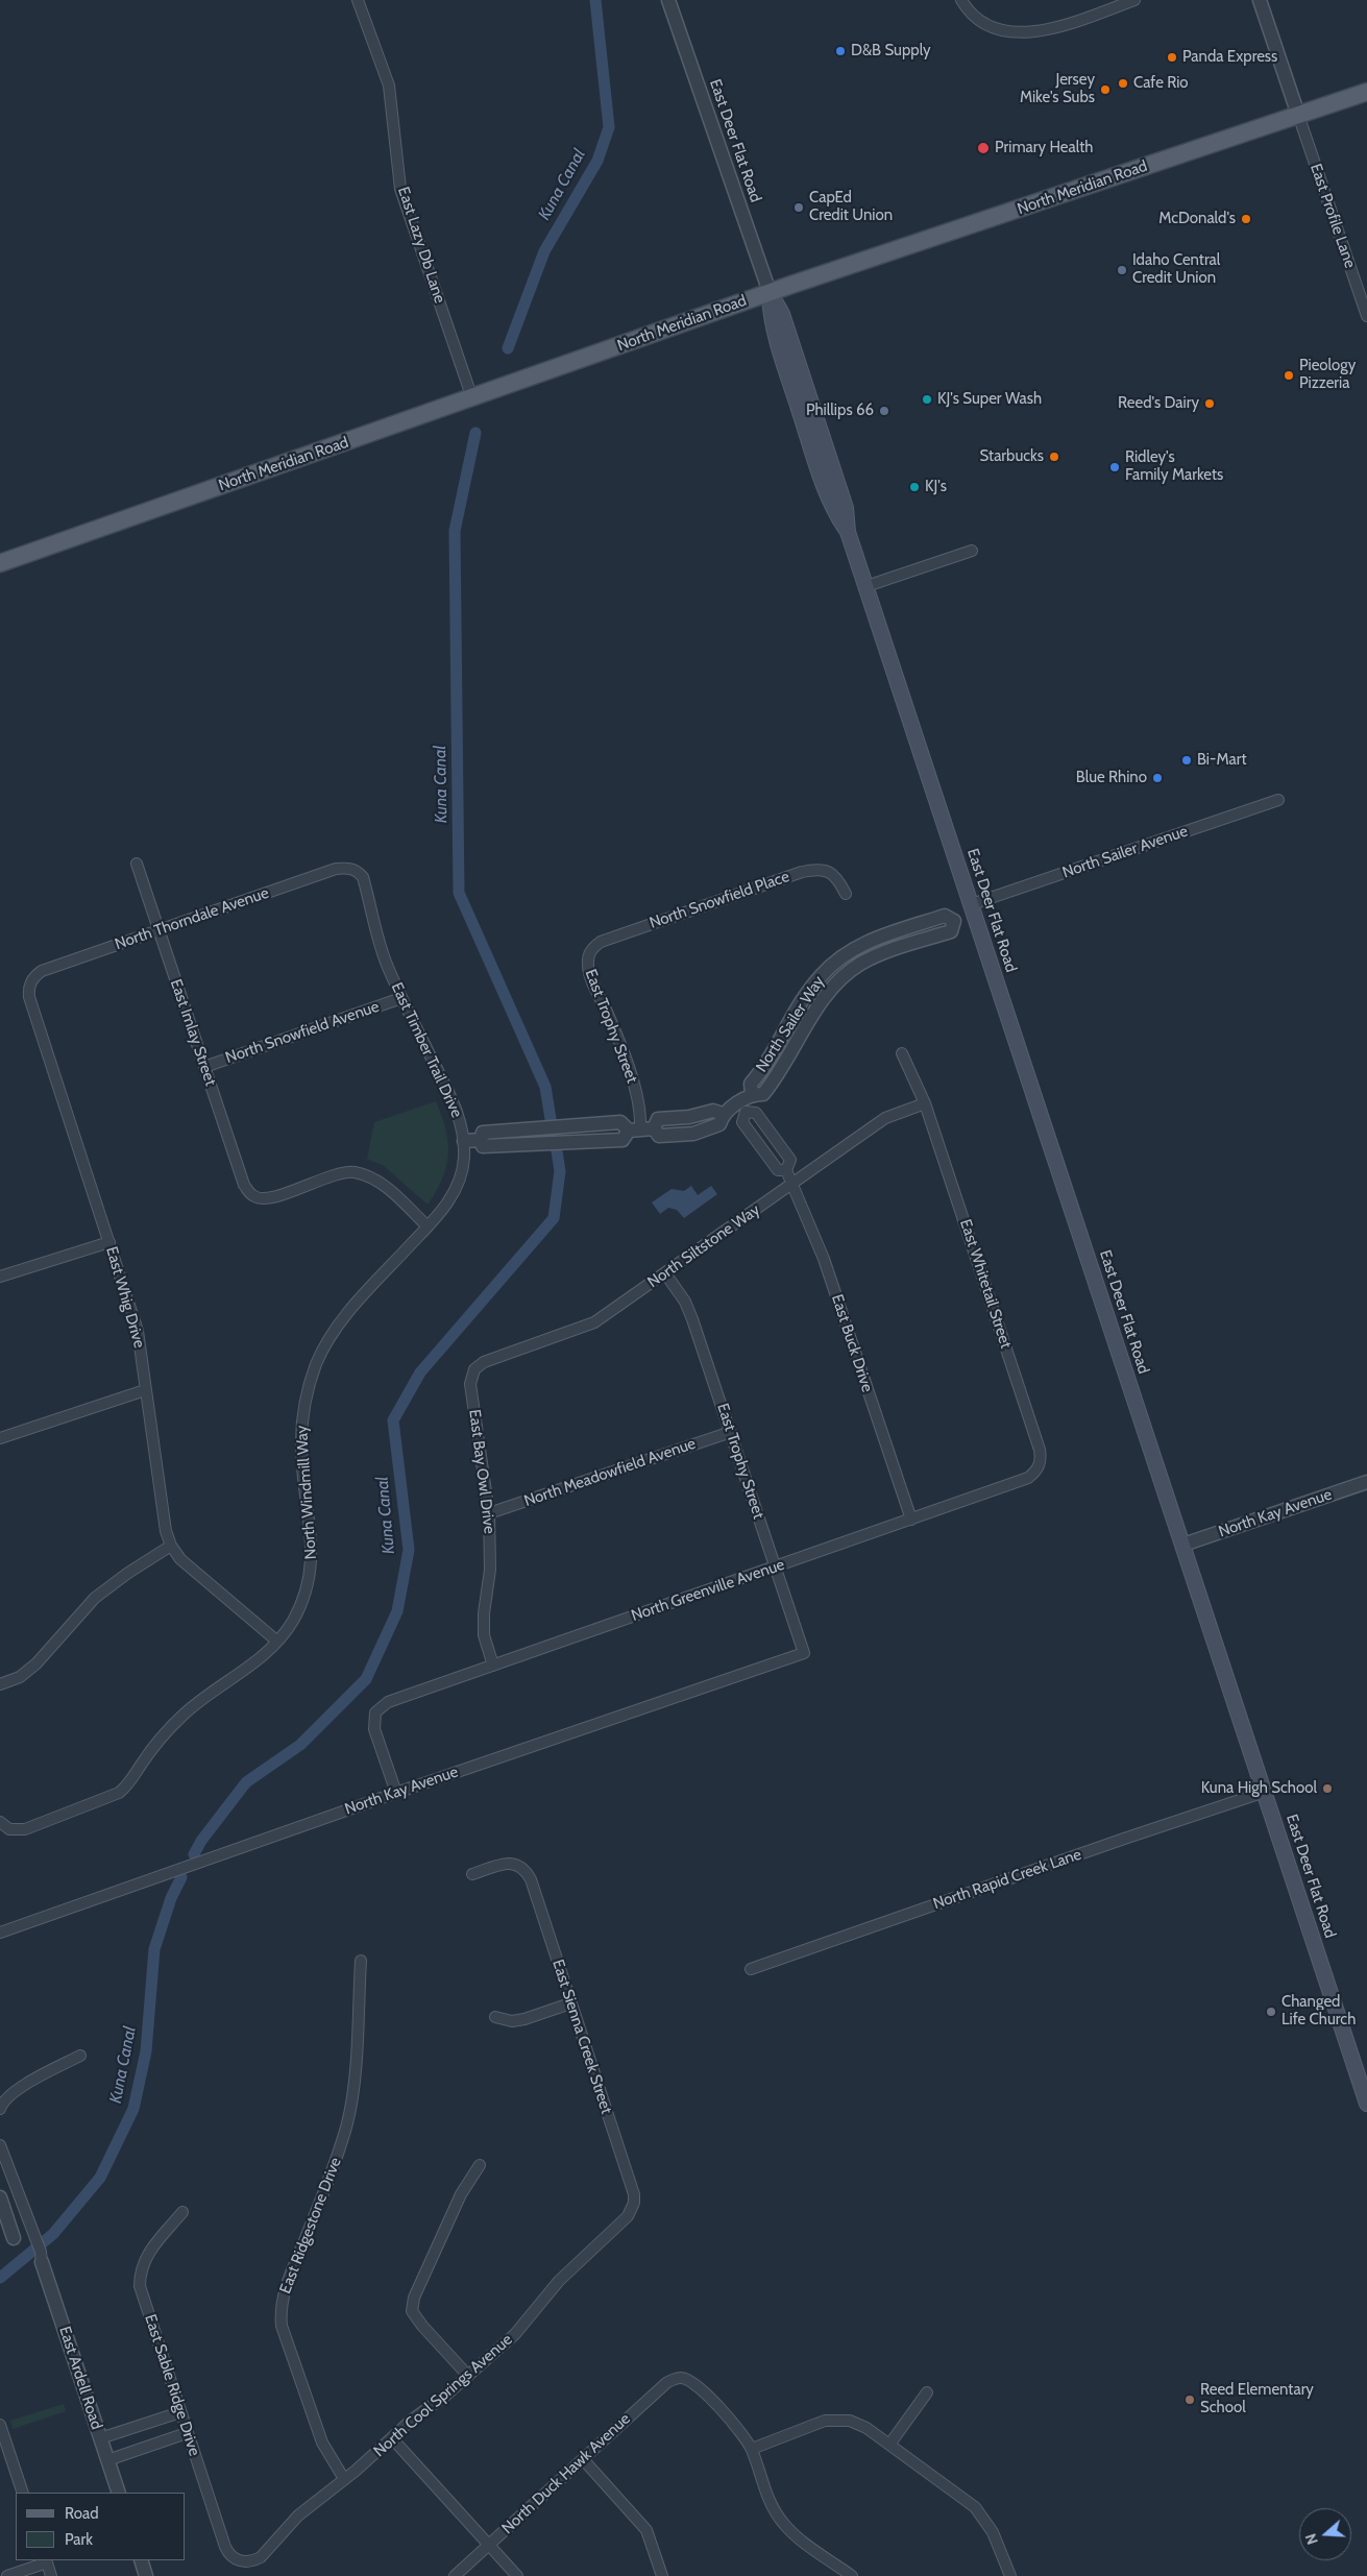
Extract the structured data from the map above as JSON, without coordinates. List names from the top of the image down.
{
  "streets": {
    "main road": ["East Deer Flat Road", "North Meridian Road"],
    "street": [
      "East Profile Lane",
      "East Lazy Db Lane",
      "North Sailer Avenue",
      "North Snowfield Place",
      "North Thorndale Avenue",
      "North Sailer Way",
      "East Trophy Street",
      "East Imlay Street",
      "North Snowfield Avenue",
      "East Timber Trail Drive",
      "North Siltstone Way",
      "East Whitetail Street",
      "East Whig Drive",
      "East Buck Drive",
      "East Bay Owl Drive",
      "North Meadowfield Avenue",
      "North Windmill Way",
      "North Kay Avenue",
      "North Greenville Avenue",
      "North Rapid Creek Lane",
      "East Sienna Creek Street",
      "East Ridgestone Drive",
      "East Ardell Road",
      "East Sable Ridge Drive",
      "North Cool Springs Avenue",
      "North Duck Hawk Avenue"
    ]
  },
  "crossings": [
    ["East Deer Flat Road", "North Meridian Road"],
    ["East Deer Flat Road", "North Sailer Avenue"],
    ["East Deer Flat Road", "North Sailer Way"],
    ["East Deer Flat Road", "North Kay Avenue"],
    ["East Deer Flat Road", "North Rapid Creek Lane"],
    ["North Meridian Road", "East Profile Lane"],
    ["North Meridian Road", "East Lazy Db Lane"],
    ["North Sailer Avenue", "North Sailer Way"],
    ["North Snowfield Place", "East Trophy Street"],
    ["North Thorndale Avenue", "East Imlay Street"],
    ["North Thorndale Avenue", "East Timber Trail Drive"],
    ["North Thorndale Avenue", "East Whig Drive"],
    ["North Sailer Way", "East Trophy Street"],
    ["North Sailer Way", "East Buck Drive"],
    ["East Trophy Street", "North Siltstone Way"],
    ["East Trophy Street", "North Meadowfield Avenue"],
    ["East Trophy Street", "North Kay Avenue"],
    ["East Trophy Street", "North Greenville Avenue"],
    ["East Imlay Street", "North Snowfield Avenue"],
    ["East Imlay Street", "East Timber Trail Drive"],
    ["East Imlay Street", "North Windmill Way"],
    ["North Snowfield Avenue", "East Timber Trail Drive"],
    ["East Timber Trail Drive", "North Windmill Way"],
    ["North Siltstone Way", "East Whitetail Street"],
    ["North Siltstone Way", "East Buck Drive"],
    ["North Siltstone Way", "East Bay Owl Drive"],
    ["East Whitetail Street", "North Greenville Avenue"],
    ["East Whig Drive", "North Windmill Way"],
    ["East Buck Drive", "North Greenville Avenue"],
    ["East Bay Owl Drive", "North Meadowfield Avenue"],
    ["East Bay Owl Drive", "North Greenville Avenue"],
    ["North Kay Avenue", "North Greenville Avenue"],
    ["East Sienna Creek Street", "North Cool Springs Avenue"],
    ["East Ridgestone Drive", "North Cool Springs Avenue"],
    ["East Sable Ridge Drive", "North Cool Springs Avenue"]
  ],
  "water": ["Kuna Canal"],
  "places": [
    "D&B Supply",
    "Panda Express",
    "Cafe Rio",
    "Jersey Mike's Subs",
    "Primary Health",
    "CapEd Credit Union",
    "McDonald's",
    "Idaho Central Credit Union",
    "Pieology Pizzeria",
    "KJ's Super Wash",
    "Reed's Dairy",
    "Phillips 66",
    "Starbucks",
    "Ridley's Family Markets",
    "KJ's",
    "Bi-Mart",
    "Blue Rhino",
    "Kuna High School",
    "Changed Life Church",
    "Reed Elementary School"
  ],
  "legend": ["Road", "Park"],
  "north": "left"
}
